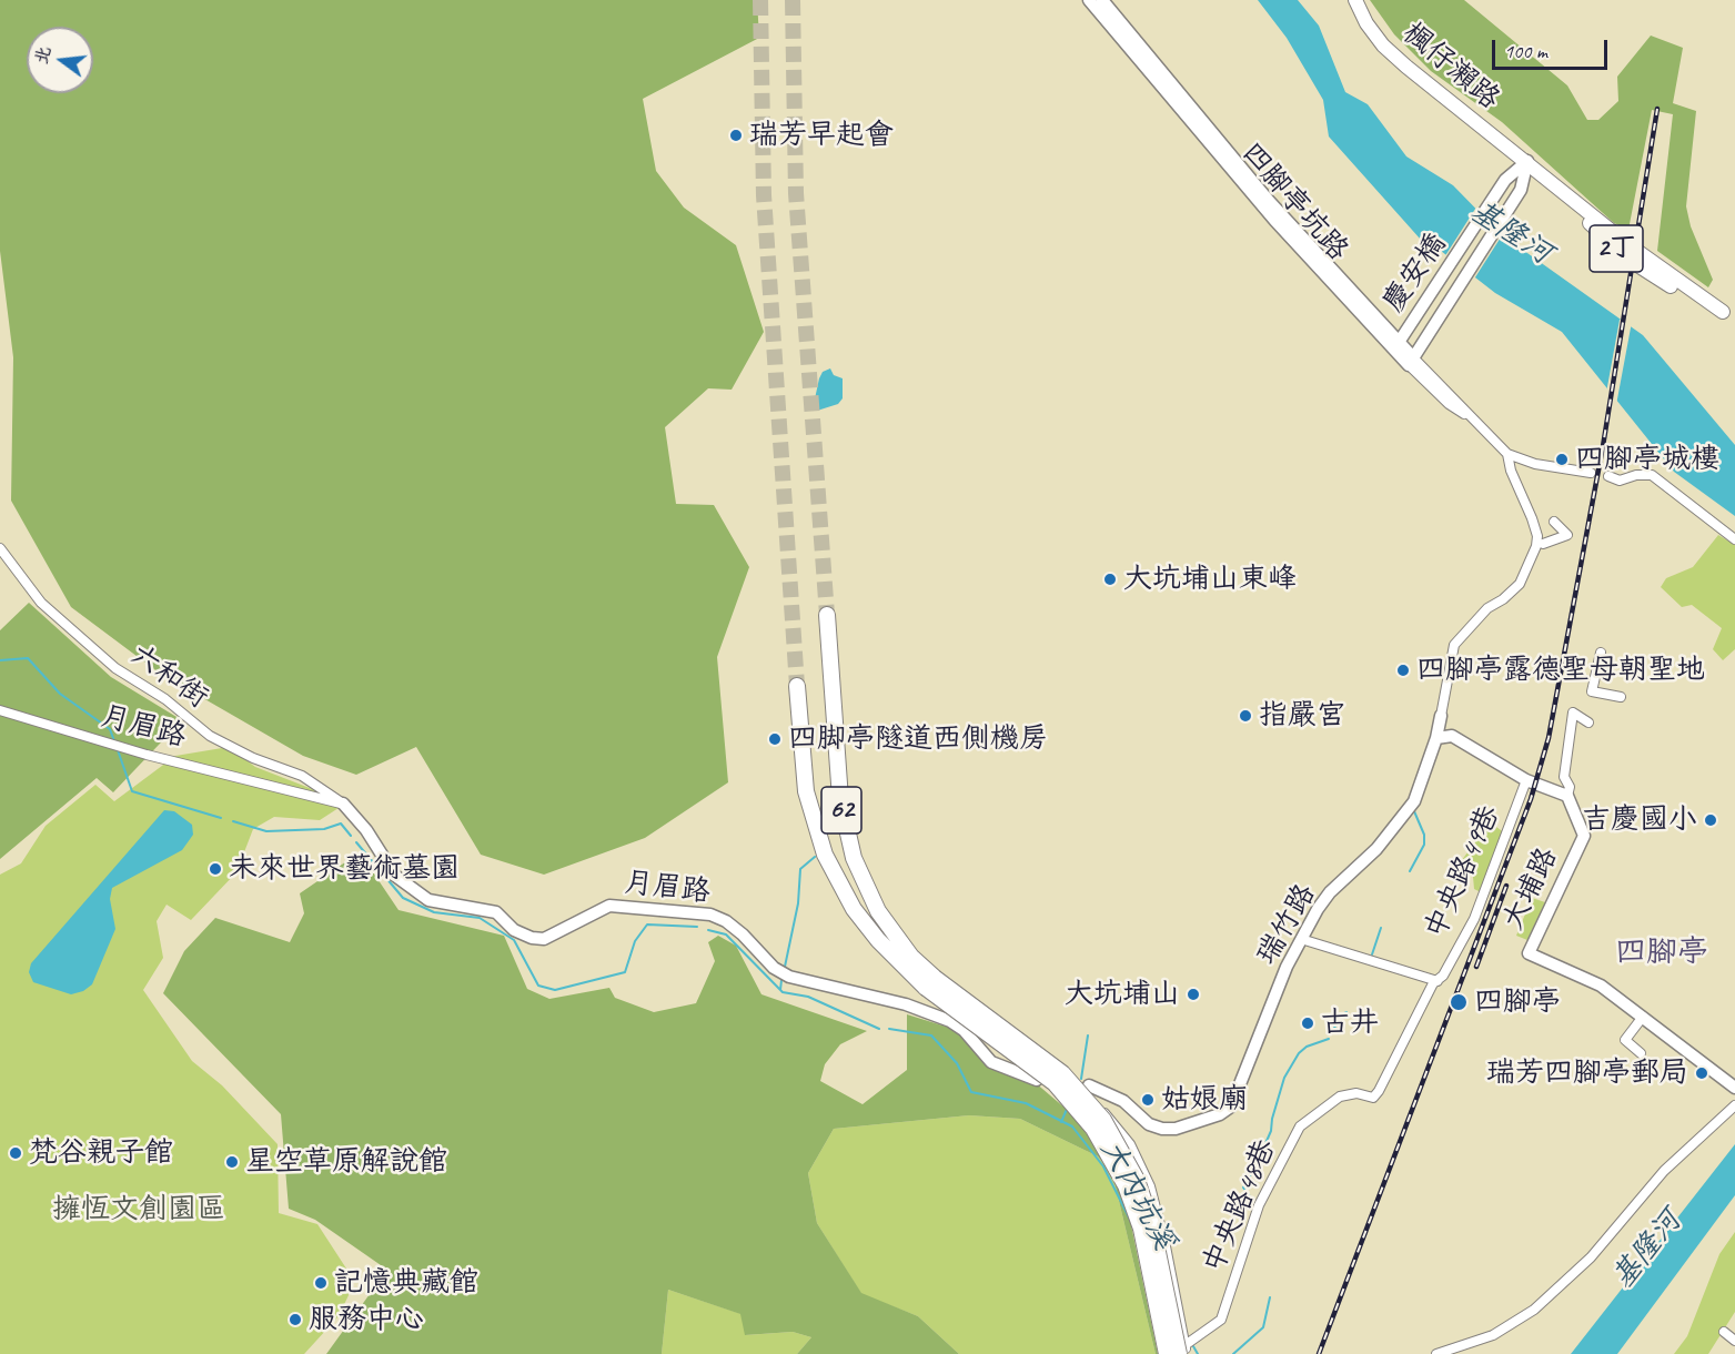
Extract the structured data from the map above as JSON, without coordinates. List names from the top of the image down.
{
  "streets": {
    "highway": ["62"],
    "main road": ["楓仔瀨路", "2丁"],
    "street": [
      "四腳亭坑路",
      "慶安橋",
      "六和街",
      "月眉路",
      "中央路49巷",
      "大埔路",
      "瑞竹路",
      "中央路48巷"
    ]
  },
  "crossings": [
    ["楓仔瀨路", "慶安橋"],
    ["四腳亭坑路", "慶安橋"],
    ["四腳亭坑路", "瑞竹路"],
    ["六和街", "月眉路"],
    ["62", "中央路48巷"],
    ["中央路49巷", "中央路48巷"]
  ],
  "districts": ["四腳亭"],
  "water": ["基隆河", "大內坑溪"],
  "parks": ["擁恆文創園區"],
  "places": [
    "瑞芳早起會",
    "四腳亭城樓",
    "大坑埔山東峰",
    "四腳亭露德聖母朝聖地",
    "指嚴宮",
    "四脚亭隧道西側機房",
    "吉慶國小",
    "未來世界藝術墓園",
    "大坑埔山",
    "四腳亭",
    "古井",
    "瑞芳四腳亭郵局",
    "姑娘廟",
    "梵谷親子館",
    "星空草原解說館",
    "記憶典藏館",
    "服務中心"
  ],
  "scale_bar": "100 m",
  "north": "left"
}
